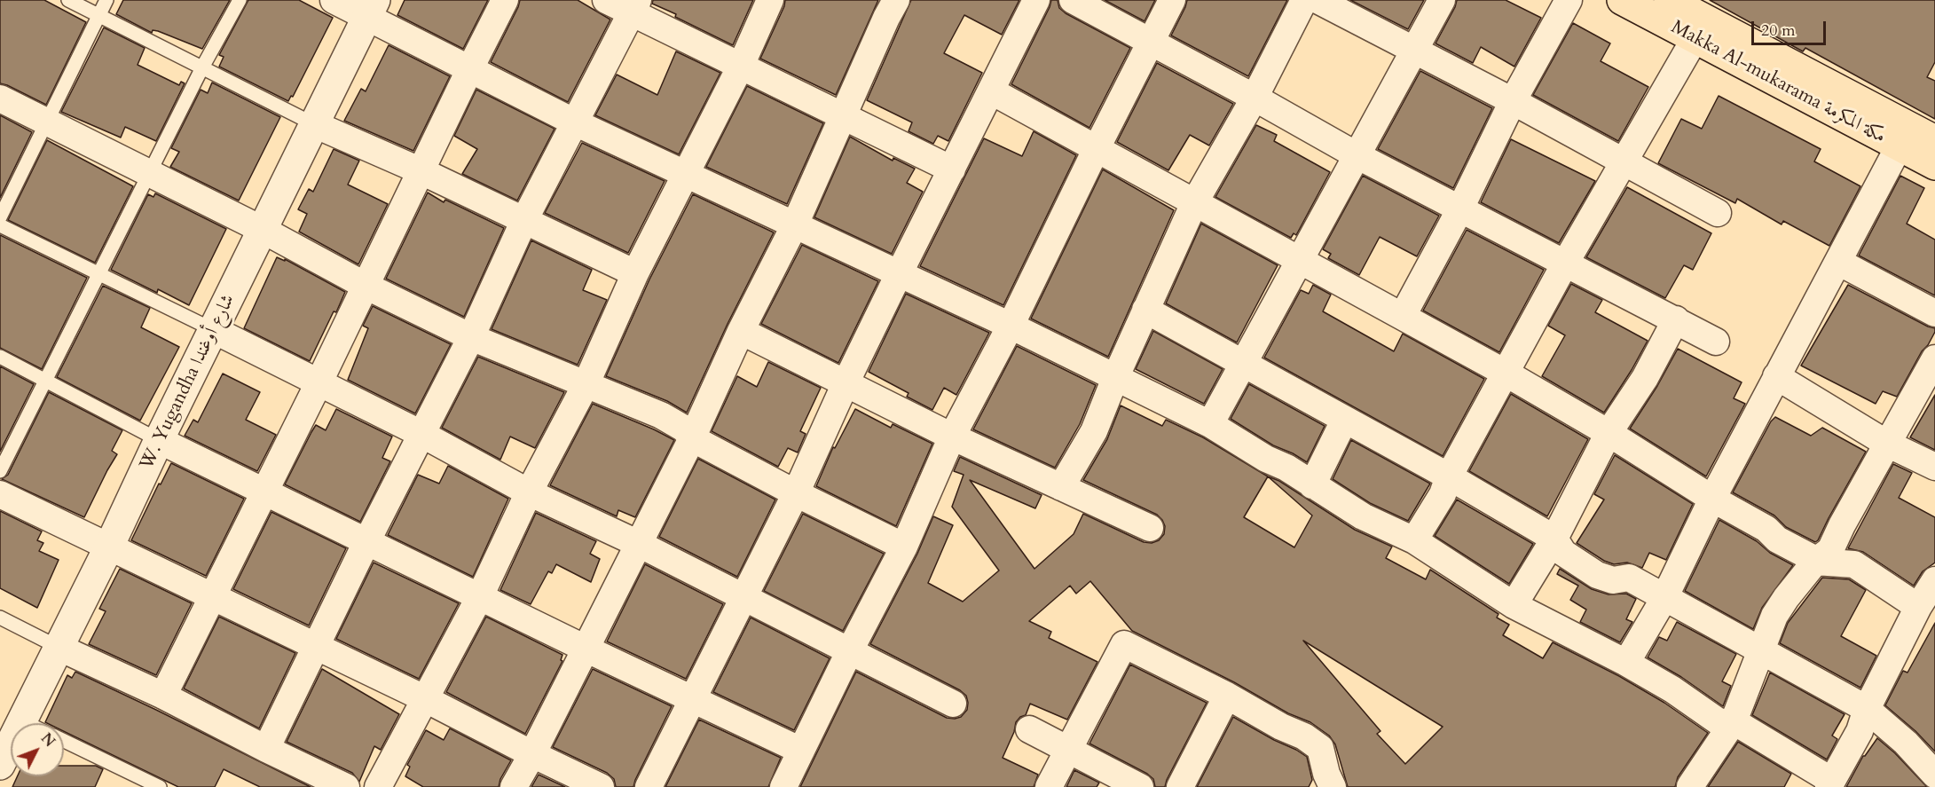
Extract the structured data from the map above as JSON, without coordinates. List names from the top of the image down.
{
  "streets": {
    "highway": ["Makka Al-mukarama مكة المكرمة"],
    "street": ["W. Yugandha شارع أوغندا"]
  },
  "scale_bar": "20 m",
  "north": "top right"
}
